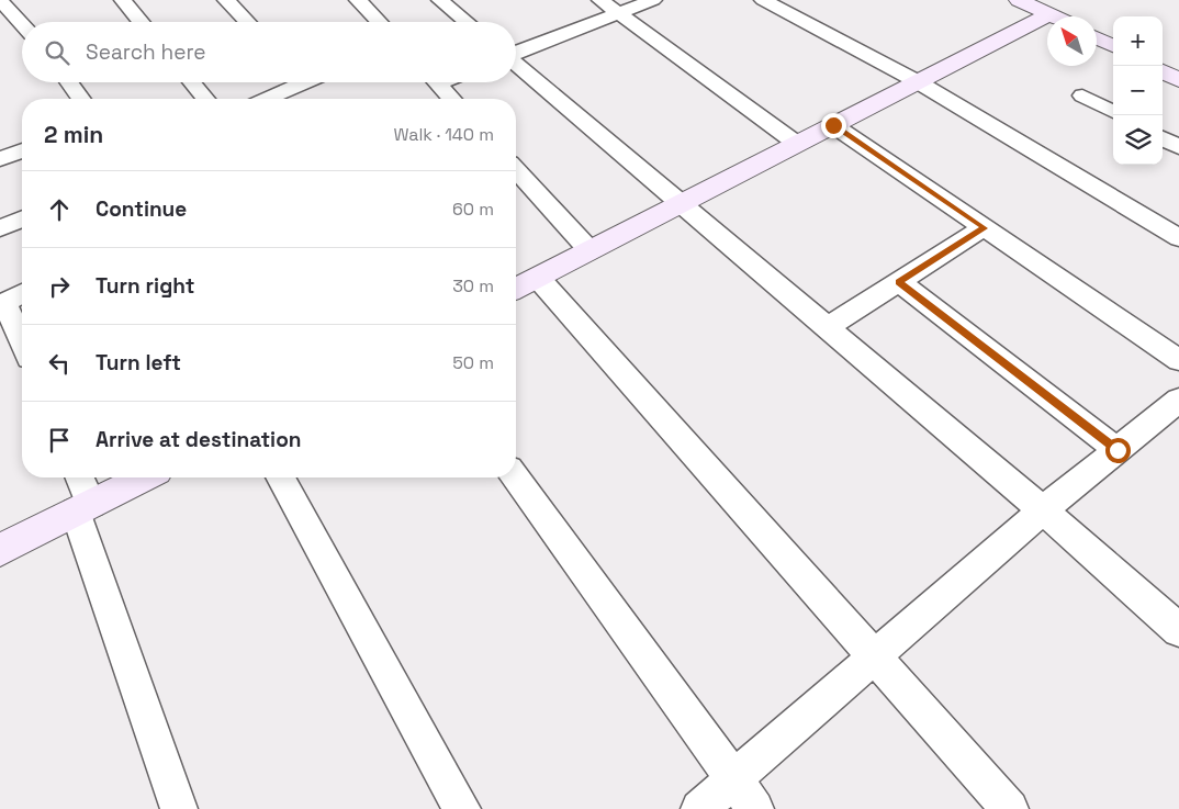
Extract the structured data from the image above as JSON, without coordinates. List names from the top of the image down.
{
  "north": "top left",
  "page": {
    "map_buttons": ["+", "−"],
    "search": "Search here",
    "heading": ["2 min", "Walk · 140 m"],
    "list": [
      ["Continue", "60 m"],
      ["Turn right", "30 m"],
      ["Turn left", "50 m"],
      "Arrive at destination"
    ]
  }
}
